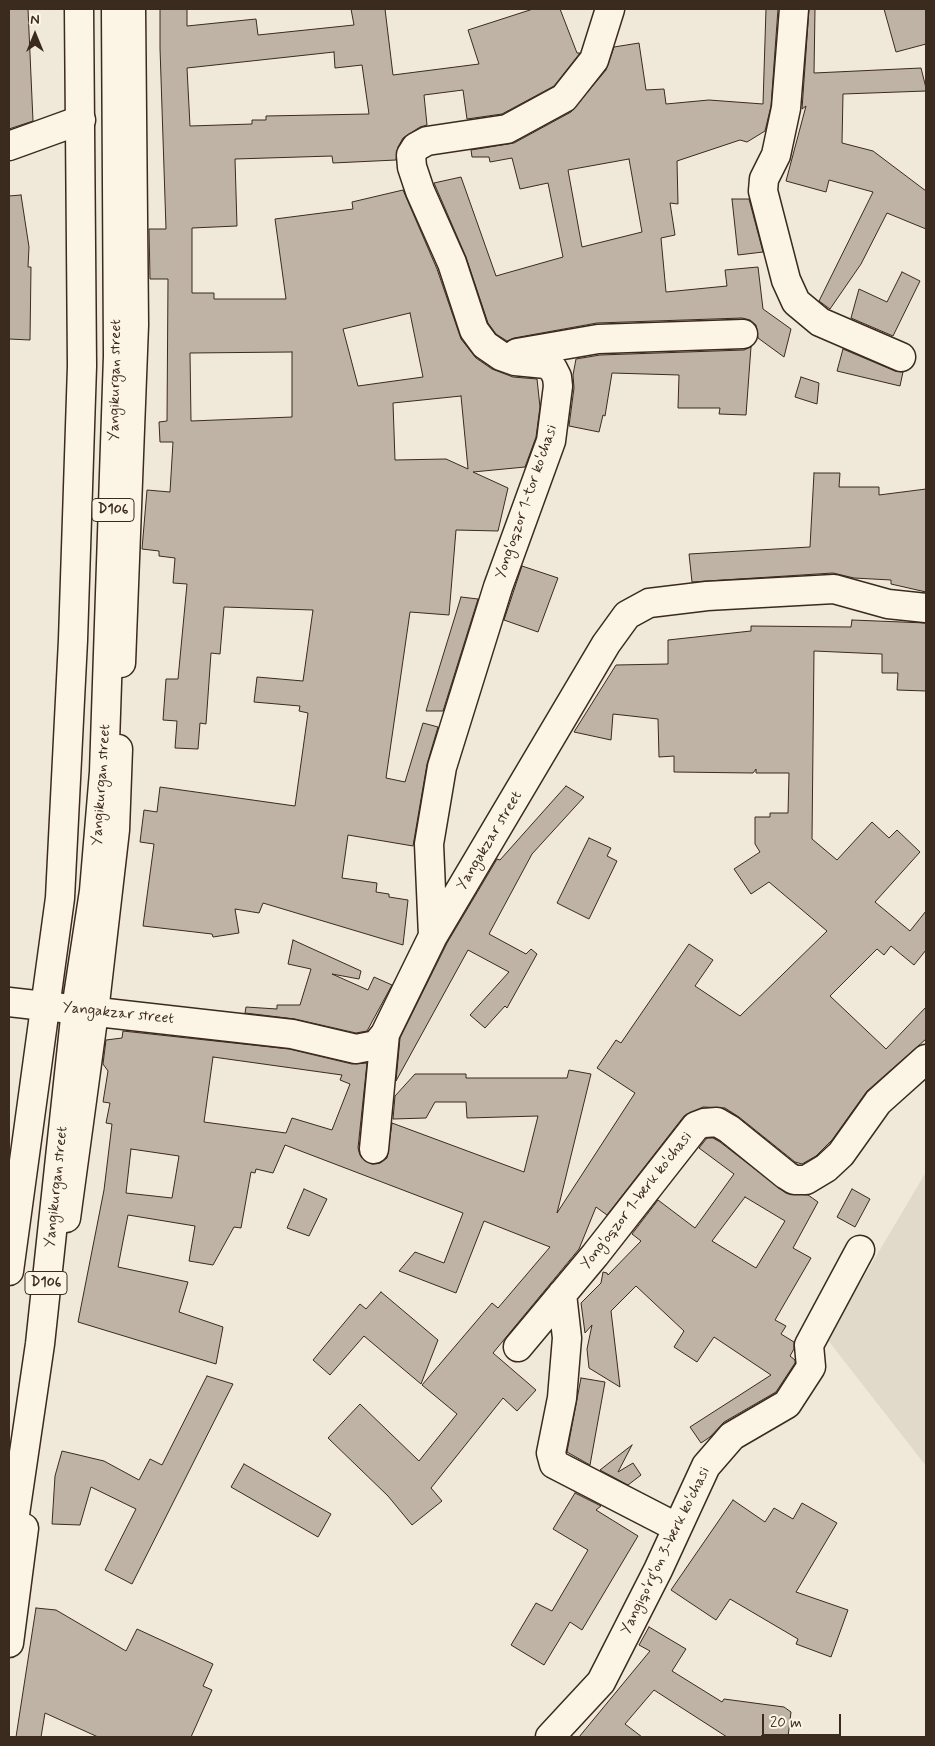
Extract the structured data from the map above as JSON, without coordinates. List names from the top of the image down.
{
  "streets": {
    "street": [
      "Yangikurgan street",
      "Yongʻoqzor 1-tor koʻchasi",
      "D106",
      "Yangakzar street",
      "Yongʻoqzor 1-berk koʻchasi",
      "Yangiqoʻrgʻon 3-berk koʻchasi"
    ]
  },
  "crossings": [
    ["Yangikurgan street", "Yangakzar street"],
    ["Yongʻoqzor 1-tor koʻchasi", "Yangakzar street"],
    ["D106", "Yangakzar street"]
  ],
  "scale_bar": "20 m",
  "north": "top"
}
